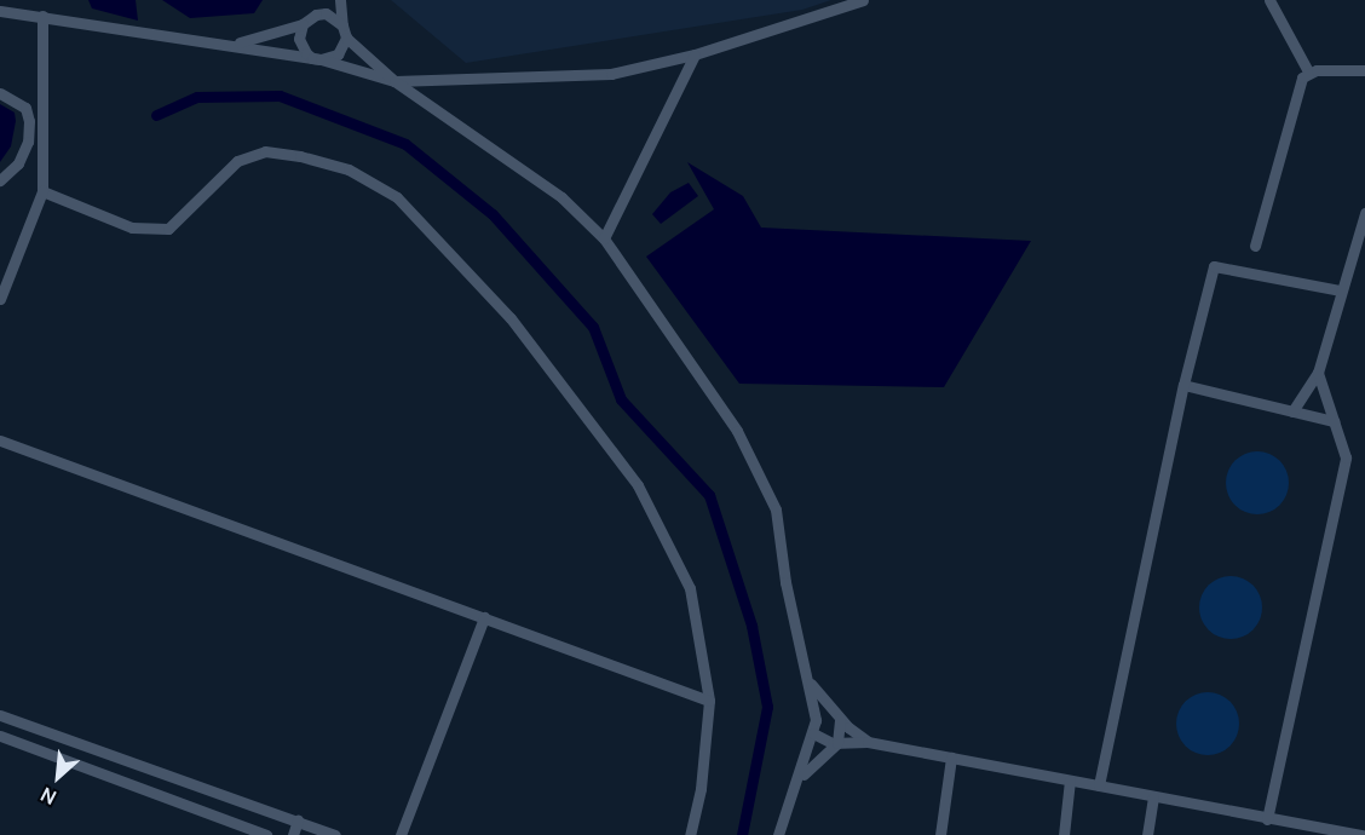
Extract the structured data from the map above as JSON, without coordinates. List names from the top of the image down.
{
  "north": "bottom left"
}
